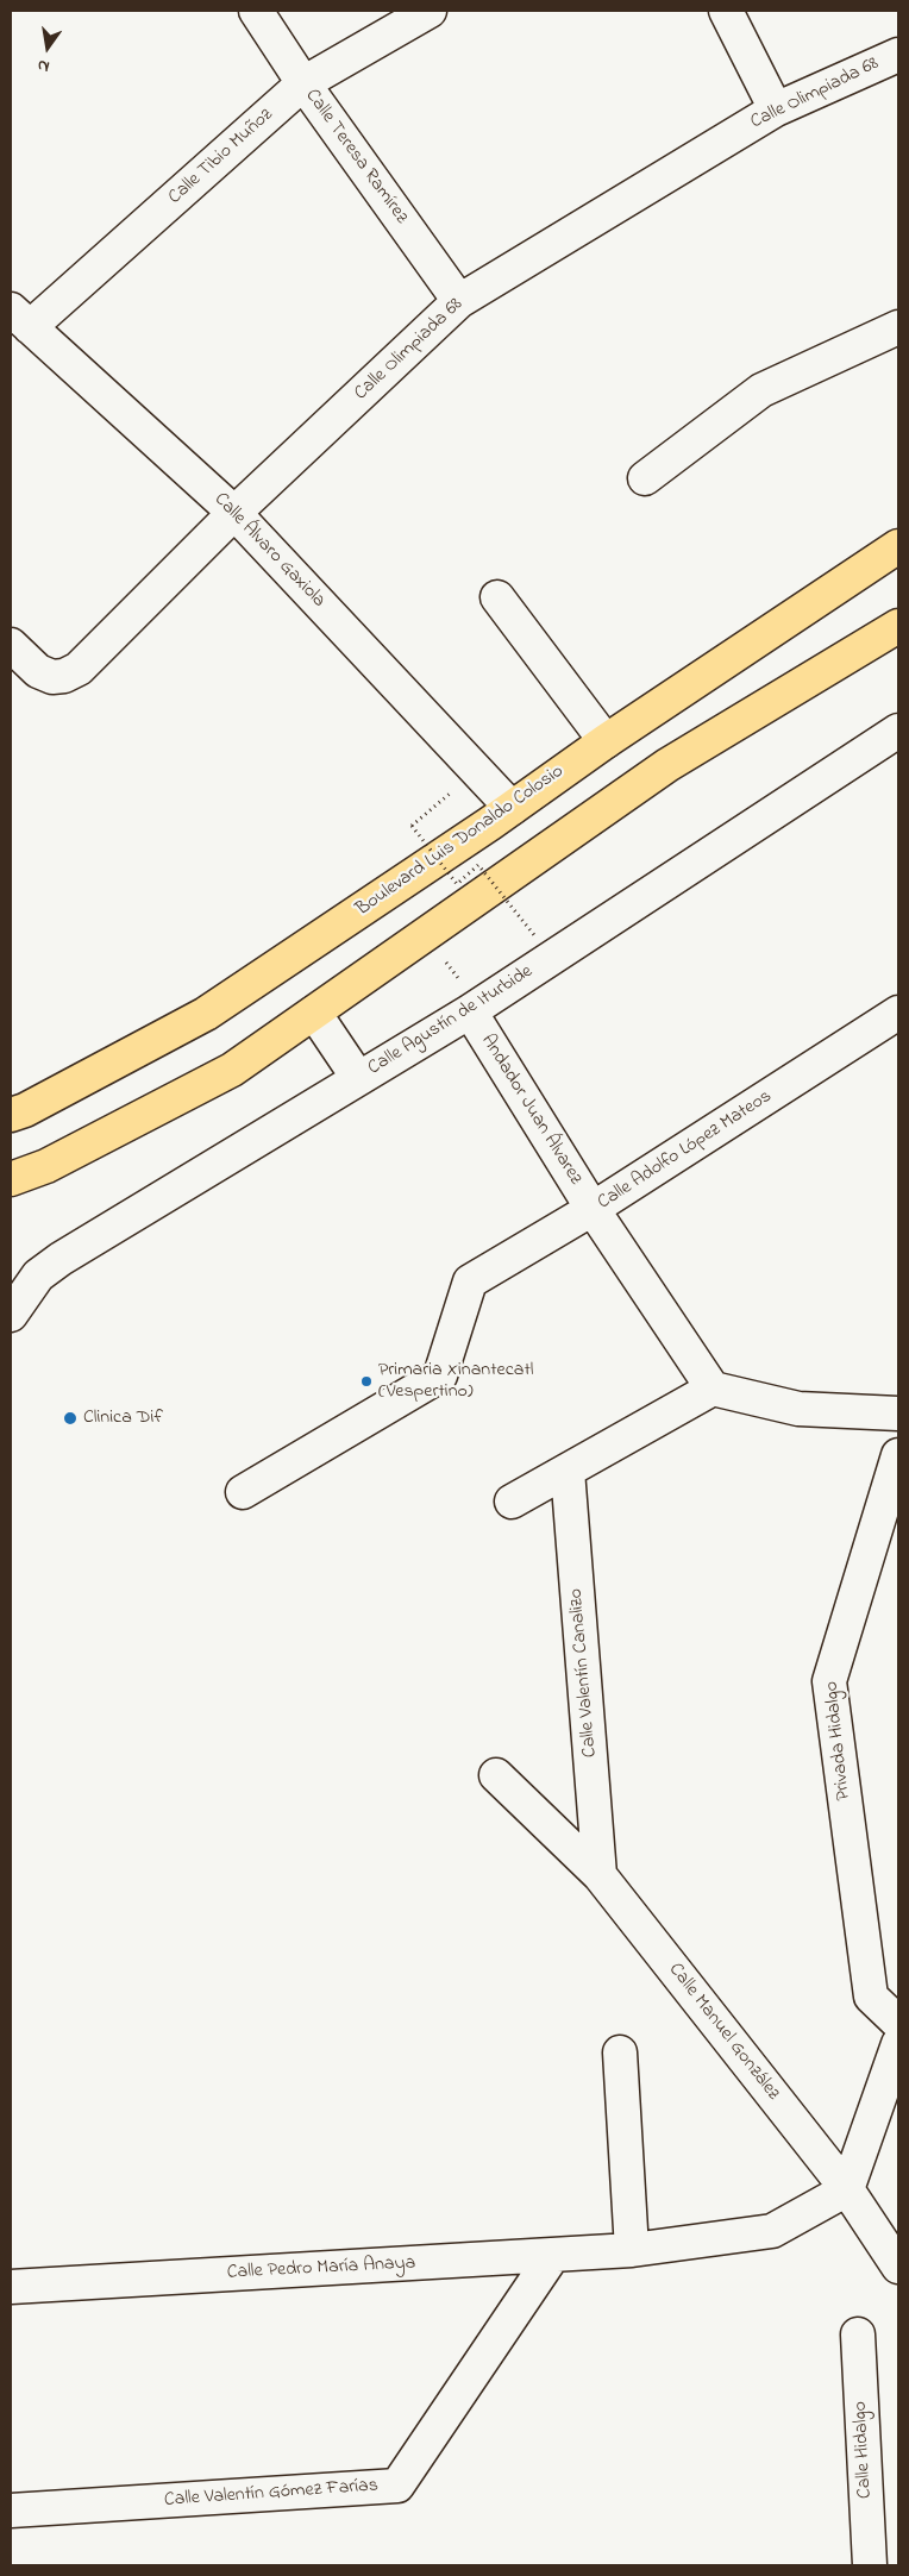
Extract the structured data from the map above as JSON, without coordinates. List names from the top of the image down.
{
  "streets": {
    "highway": ["Boulevard Luis Donaldo Colosio"],
    "street": [
      "Calle Olimpiada 68",
      "Calle Tibio Muñoz",
      "Calle Teresa Ramírez",
      "Calle Álvaro Gaxiola",
      "Calle Agustín de Iturbide",
      "Andador Juan Álvarez",
      "Calle Adolfo López Mateos",
      "Calle Valentín Canalizo",
      "Privada Hidalgo",
      "Calle Manuel González",
      "Calle Pedro María Anaya",
      "Calle Hidalgo",
      "Calle Valentín Gómez Farías"
    ]
  },
  "crossings": [
    ["Calle Olimpiada 68", "Calle Teresa Ramírez"],
    ["Calle Olimpiada 68", "Calle Álvaro Gaxiola"],
    ["Calle Tibio Muñoz", "Calle Teresa Ramírez"],
    ["Calle Tibio Muñoz", "Calle Álvaro Gaxiola"],
    ["Calle Álvaro Gaxiola", "Boulevard Luis Donaldo Colosio"],
    ["Calle Agustín de Iturbide", "Andador Juan Álvarez"],
    ["Andador Juan Álvarez", "Calle Adolfo López Mateos"],
    ["Calle Valentín Canalizo", "Calle Manuel González"],
    ["Calle Manuel González", "Calle Pedro María Anaya"],
    ["Calle Pedro María Anaya", "Calle Valentín Gómez Farías"]
  ],
  "places": ["Primaria Xinantecatl (Vespertino)", "Clinica Dif"],
  "north": "bottom"
}
